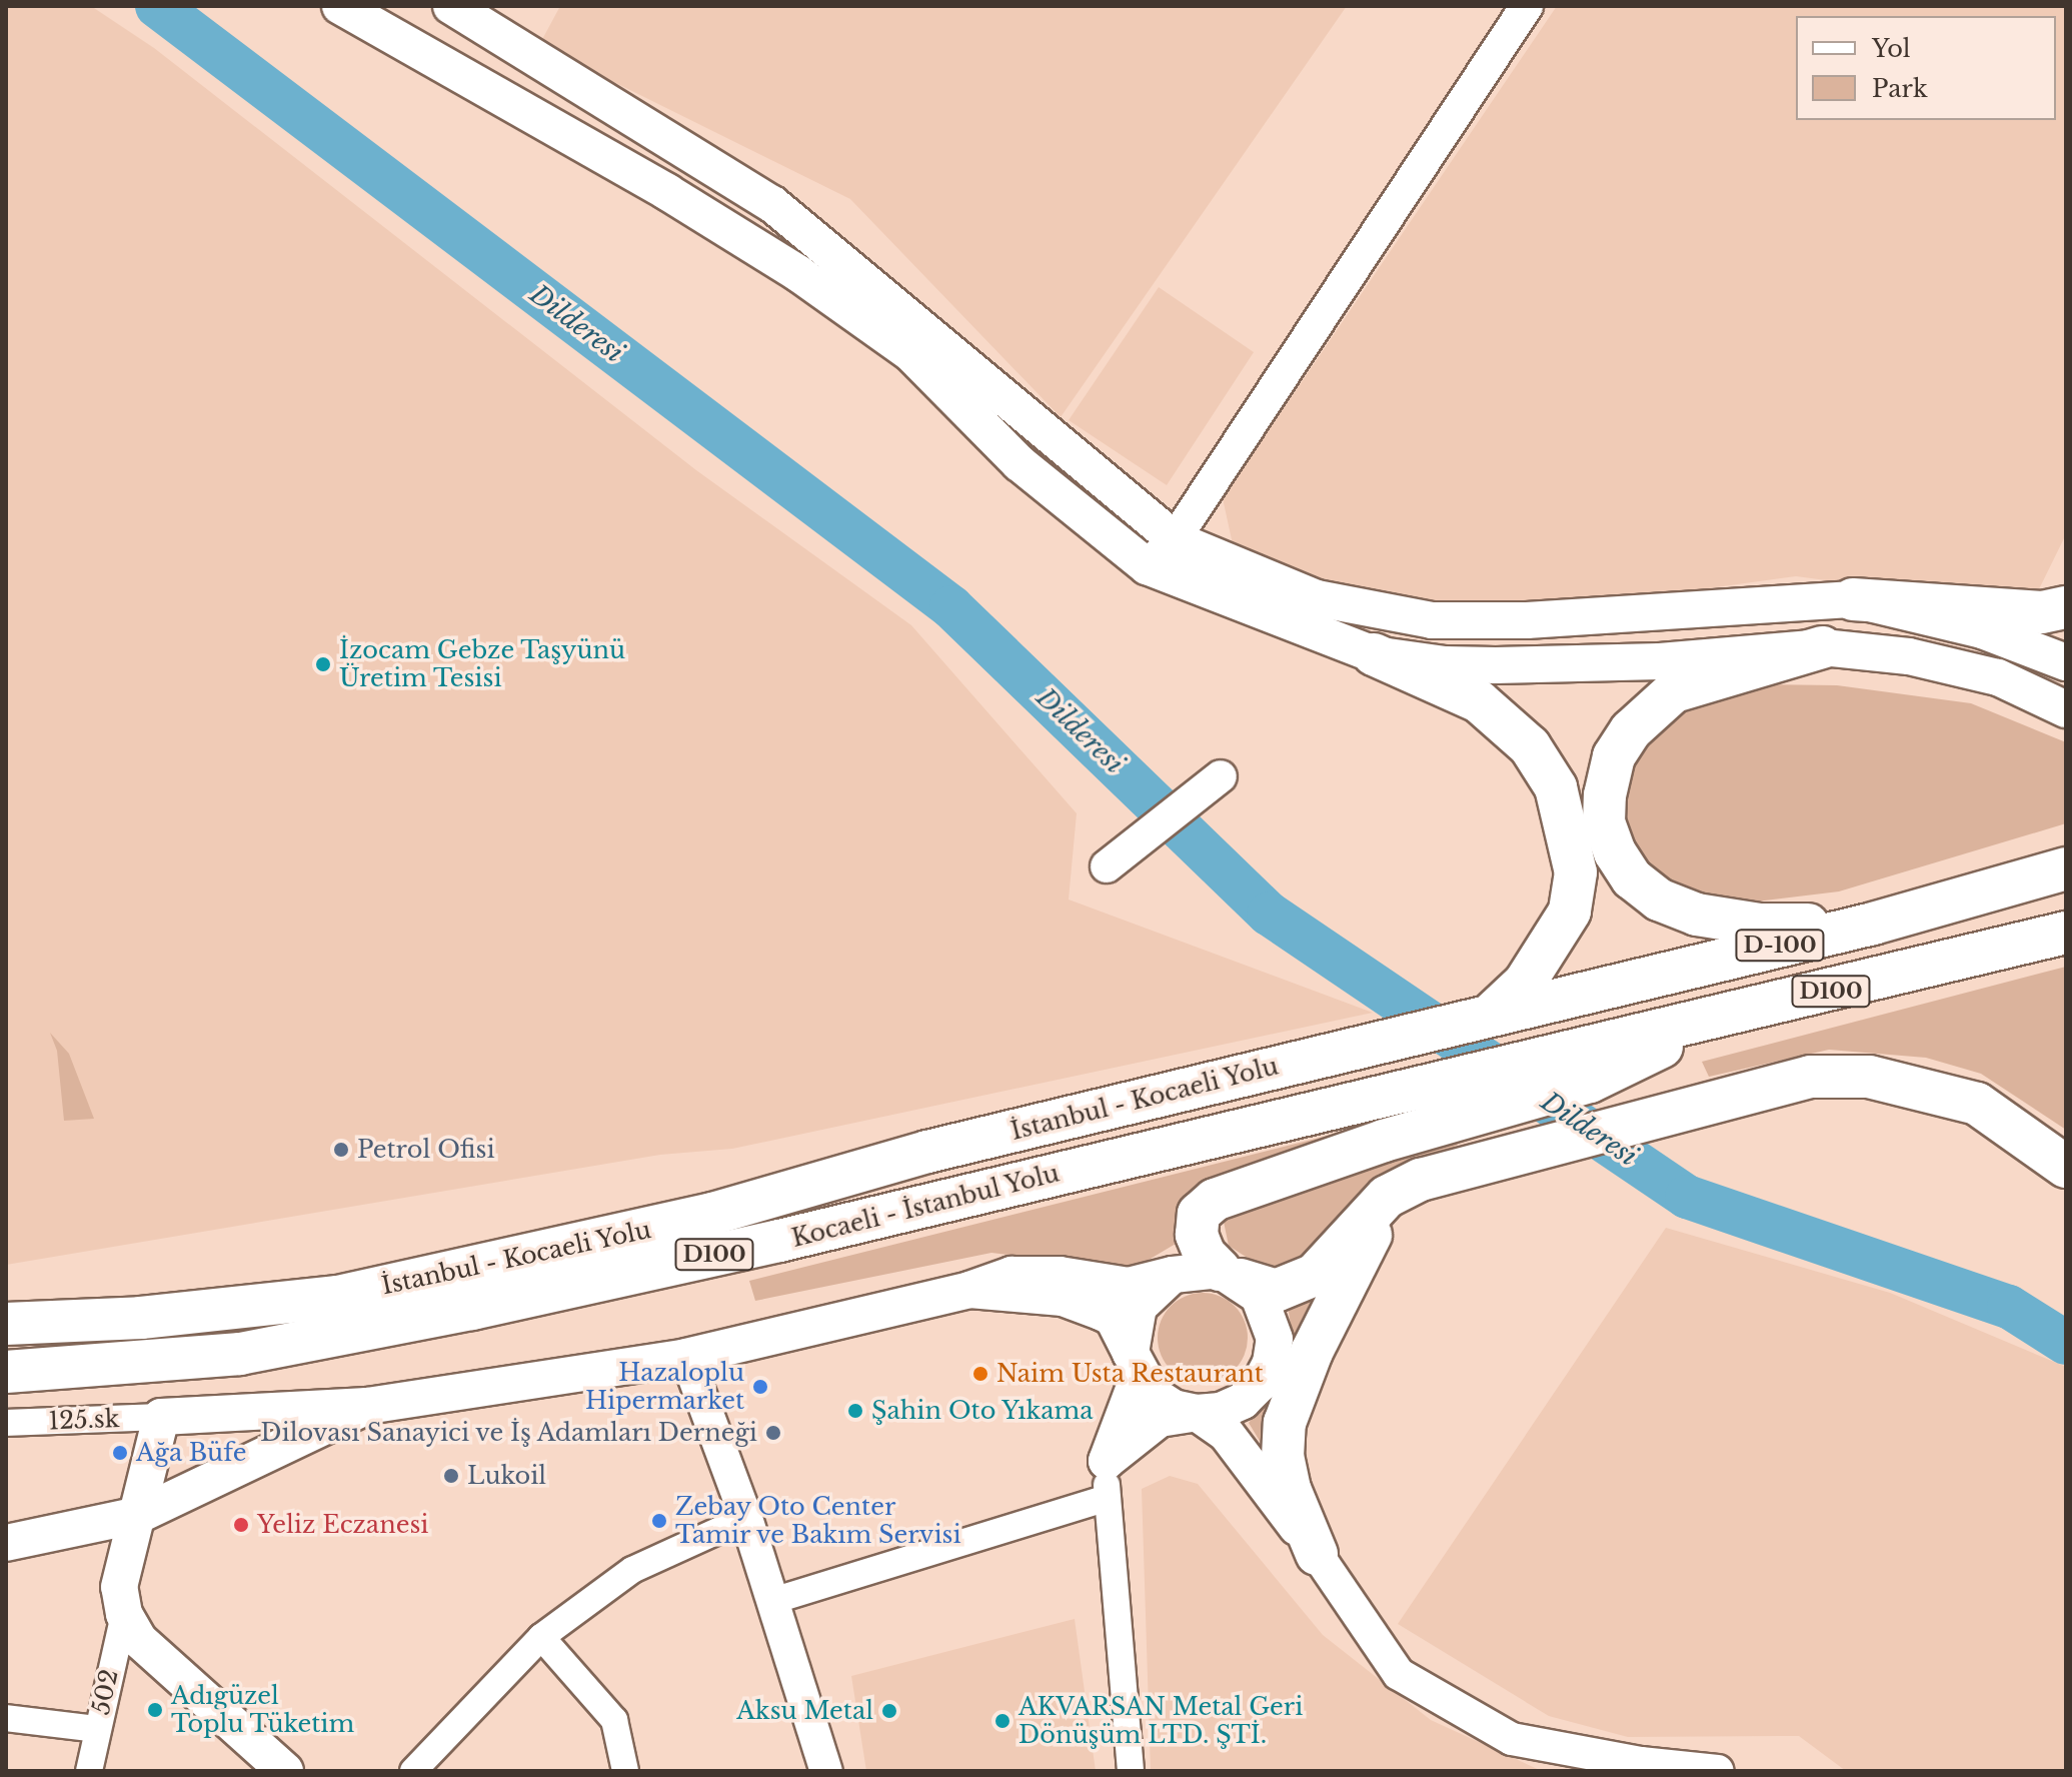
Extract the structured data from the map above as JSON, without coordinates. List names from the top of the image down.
{
  "streets": {
    "highway": [
      "D-100",
      "D100",
      "İstanbul - Kocaeli Yolu",
      "Kocaeli - İstanbul Yolu"
    ],
    "street": ["125.sk", "502"]
  },
  "crossings": [
    ["D-100", "İstanbul - Kocaeli Yolu"],
    ["D100", "Kocaeli - İstanbul Yolu"]
  ],
  "water": ["Dilderesi"],
  "places": [
    "İzocam Gebze Taşyünü Üretim Tesisi",
    "Petrol Ofisi",
    "Naim Usta Restaurant",
    "Hazaloplu Hipermarket",
    "Şahin Oto Yıkama",
    "Dilovası Sanayici ve İş Adamları Derneği",
    "Ağa Büfe",
    "Lukoil",
    "Zebay Oto Center Tamir ve Bakım Servisi",
    "Yeliz Eczanesi",
    "Adıgüzel Toplu Tüketim",
    "Aksu Metal",
    "AKVARSAN Metal Geri Dönüşüm LTD. ŞTİ."
  ],
  "legend": ["Yol", "Park"]
}
